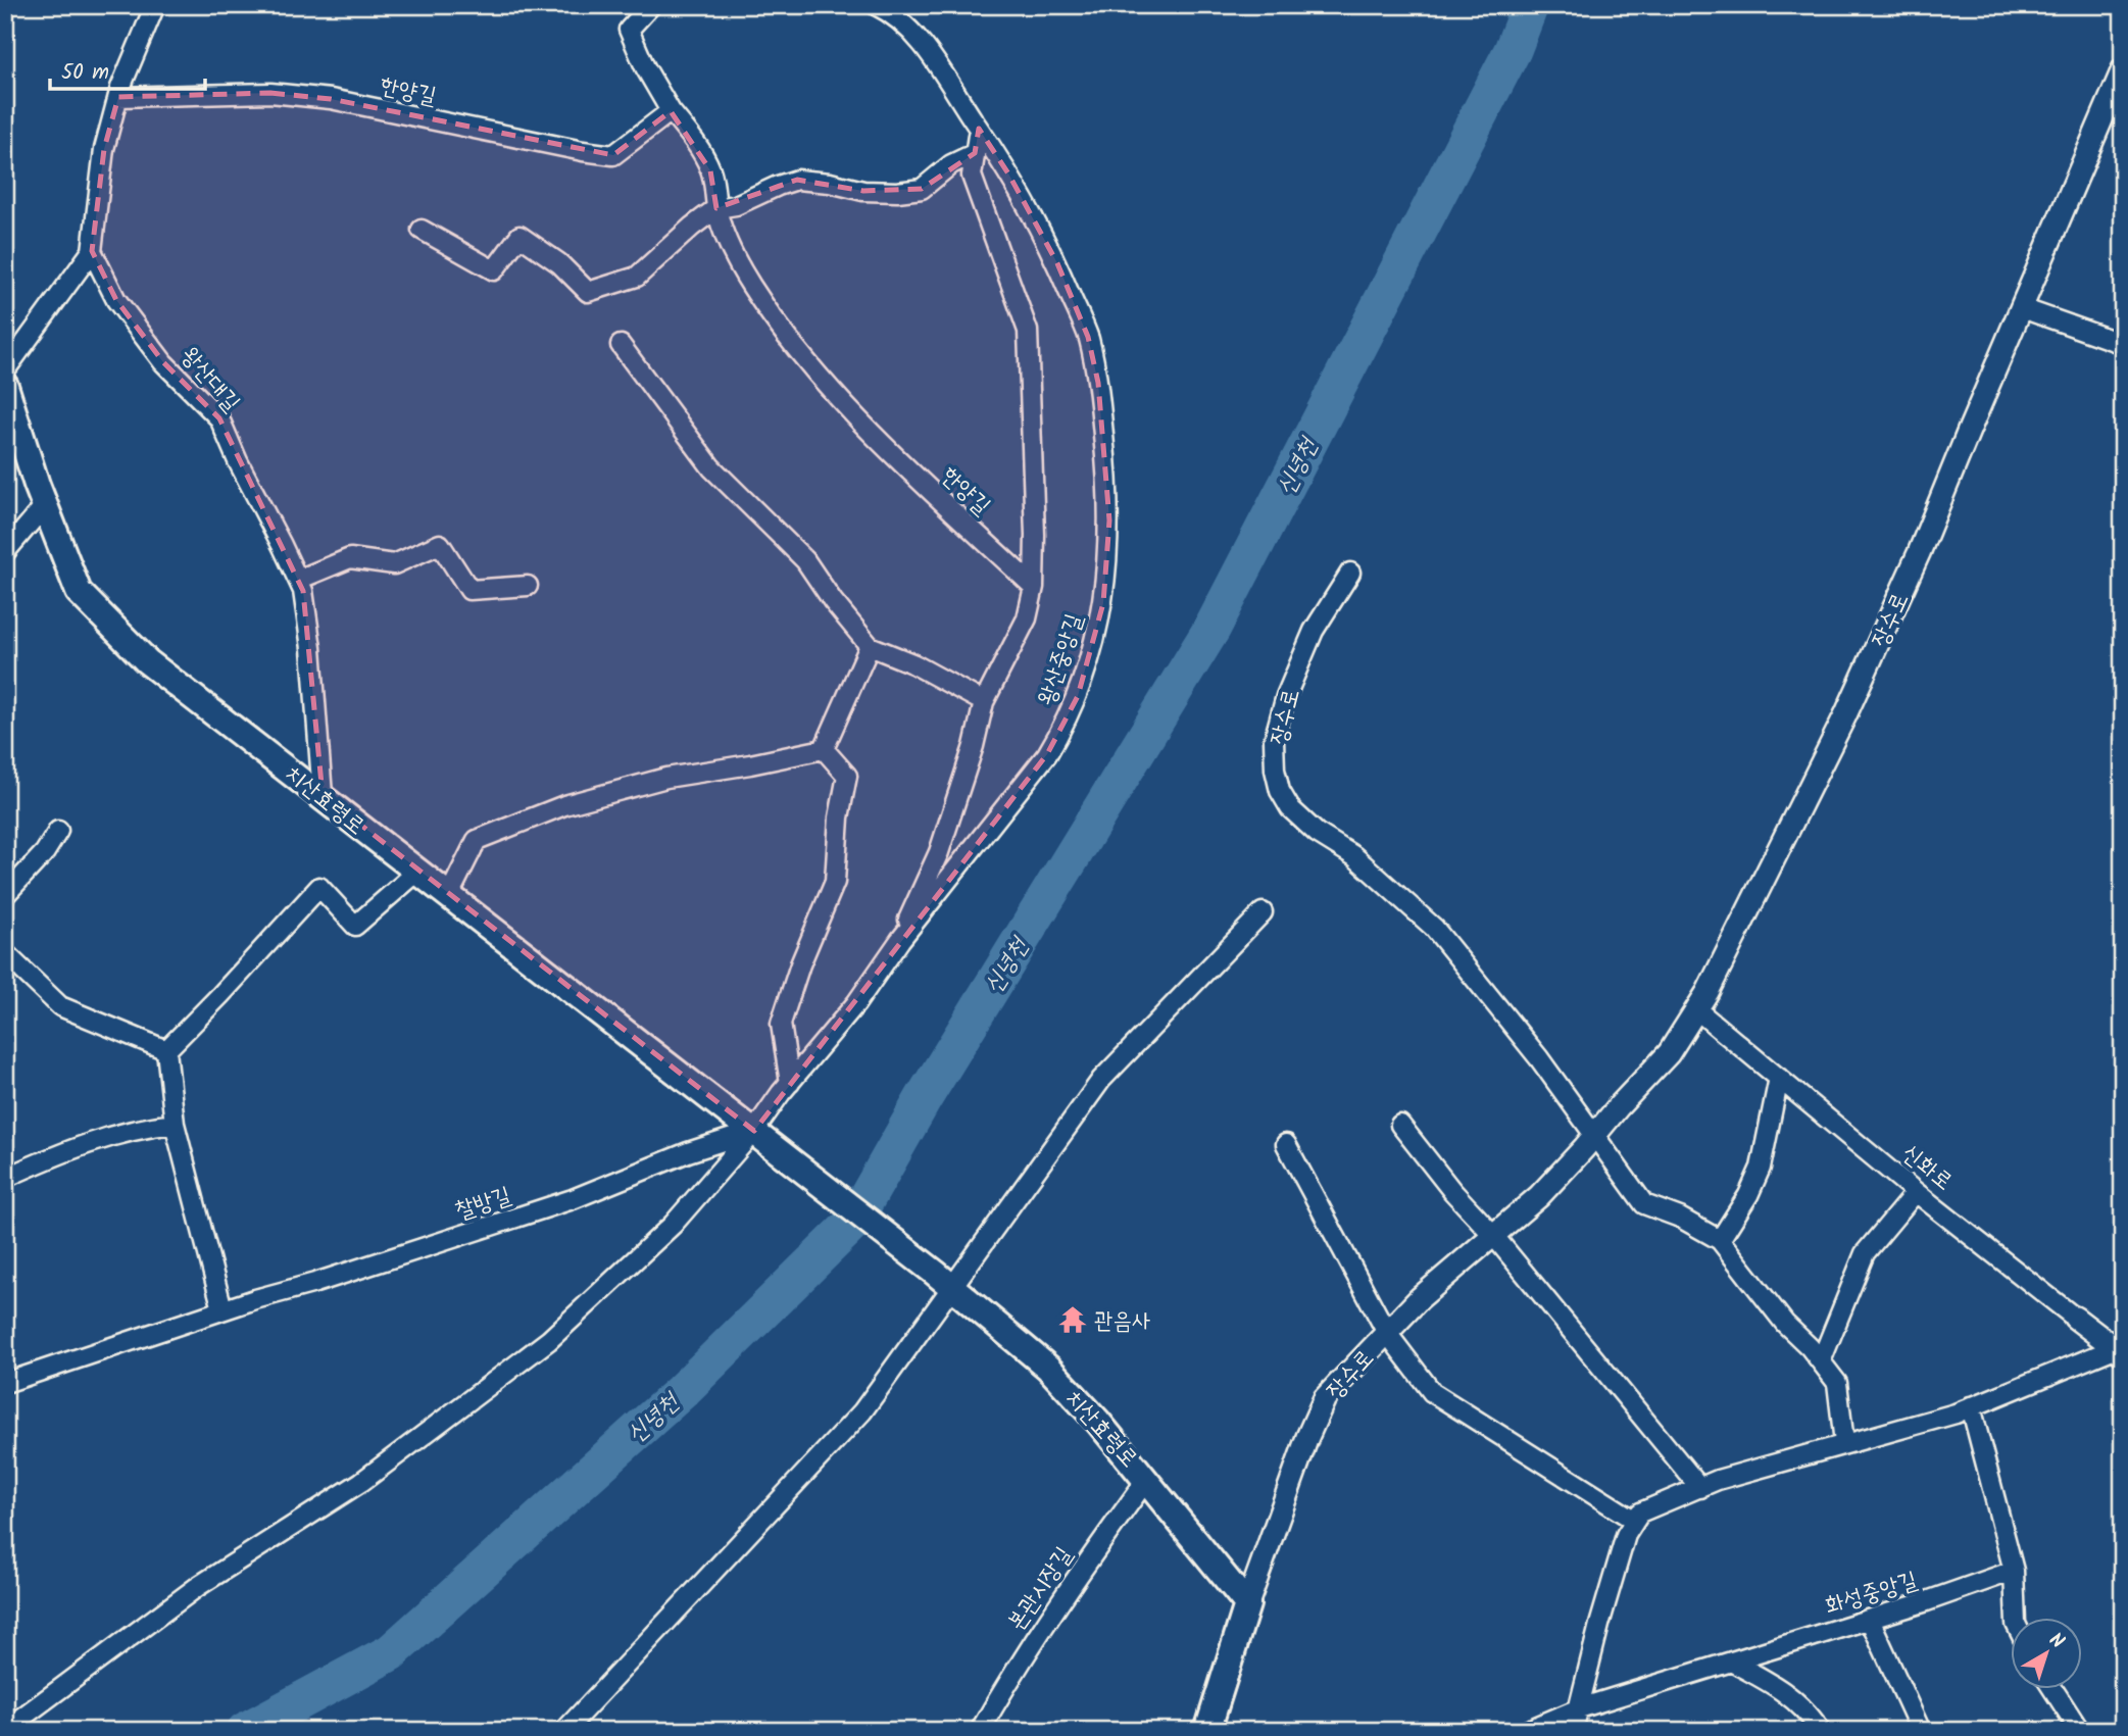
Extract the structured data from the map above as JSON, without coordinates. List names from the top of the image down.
{
  "streets": {
    "main road": ["장수로", "치산효령로"],
    "street": [
      "한양길",
      "왕산대길",
      "왕산중앙길",
      "신화로",
      "찰방길",
      "본관시장길",
      "화성중앙길"
    ]
  },
  "crossings": [
    ["왕산대길", "치산효령로"],
    ["장수로", "치산효령로"],
    ["장수로", "신화로"],
    ["왕산중앙길", "치산효령로"],
    ["왕산중앙길", "찰방길"],
    ["치산효령로", "찰방길"],
    ["치산효령로", "본관시장길"]
  ],
  "water": ["신녕천"],
  "places": {
    "temple": ["관음사"]
  },
  "scale_bar": "50 m",
  "north": "top right"
}
